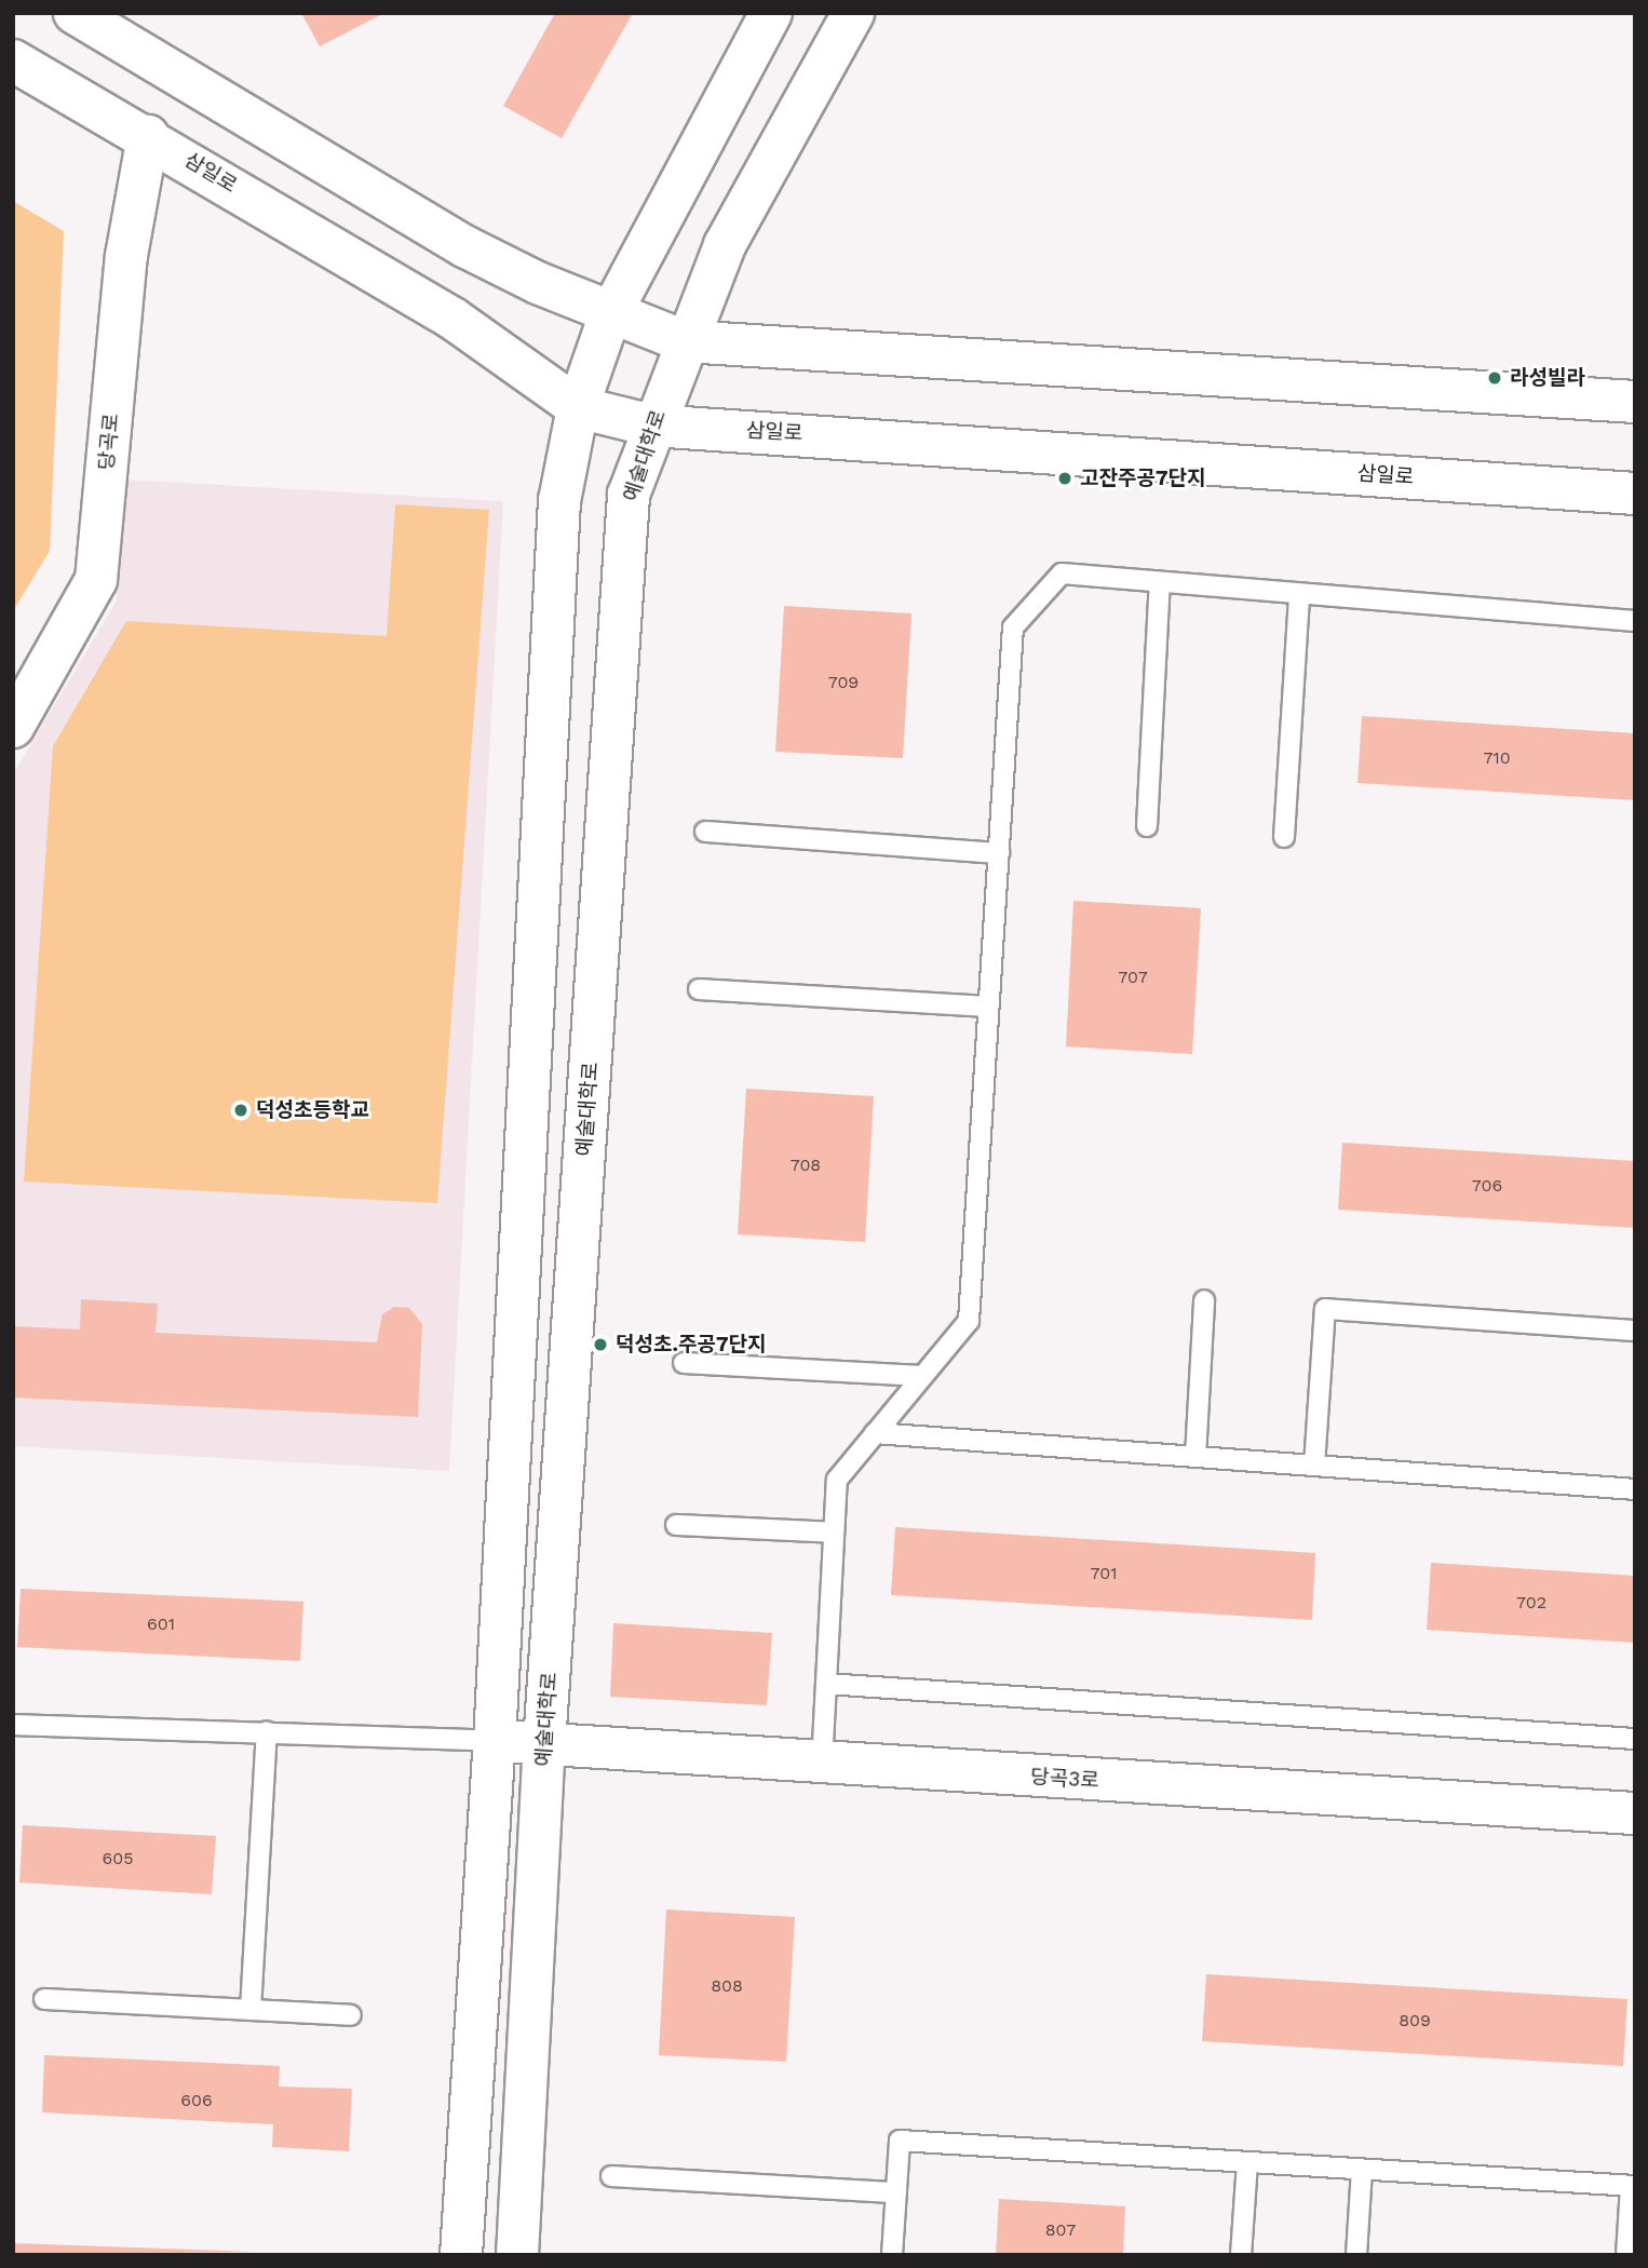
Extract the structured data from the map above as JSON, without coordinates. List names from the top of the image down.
{
  "streets": {
    "street": [
      "삼일로",
      "당곡로",
      "예술대학로",
      "당곡3로"
    ]
  },
  "crossings": [
    ["삼일로", "당곡로"],
    ["삼일로", "예술대학로"],
    ["예술대학로", "당곡3로"]
  ],
  "places": [
    "라성빌라",
    "고잔주공7단지",
    "덕성초등학교",
    "덕성초.주공7단지"
  ],
  "house_numbers": [
    "709",
    "710",
    "707",
    "708",
    "706",
    "701",
    "702",
    "601",
    "605",
    "808",
    "809",
    "606",
    "807"
  ]
}
